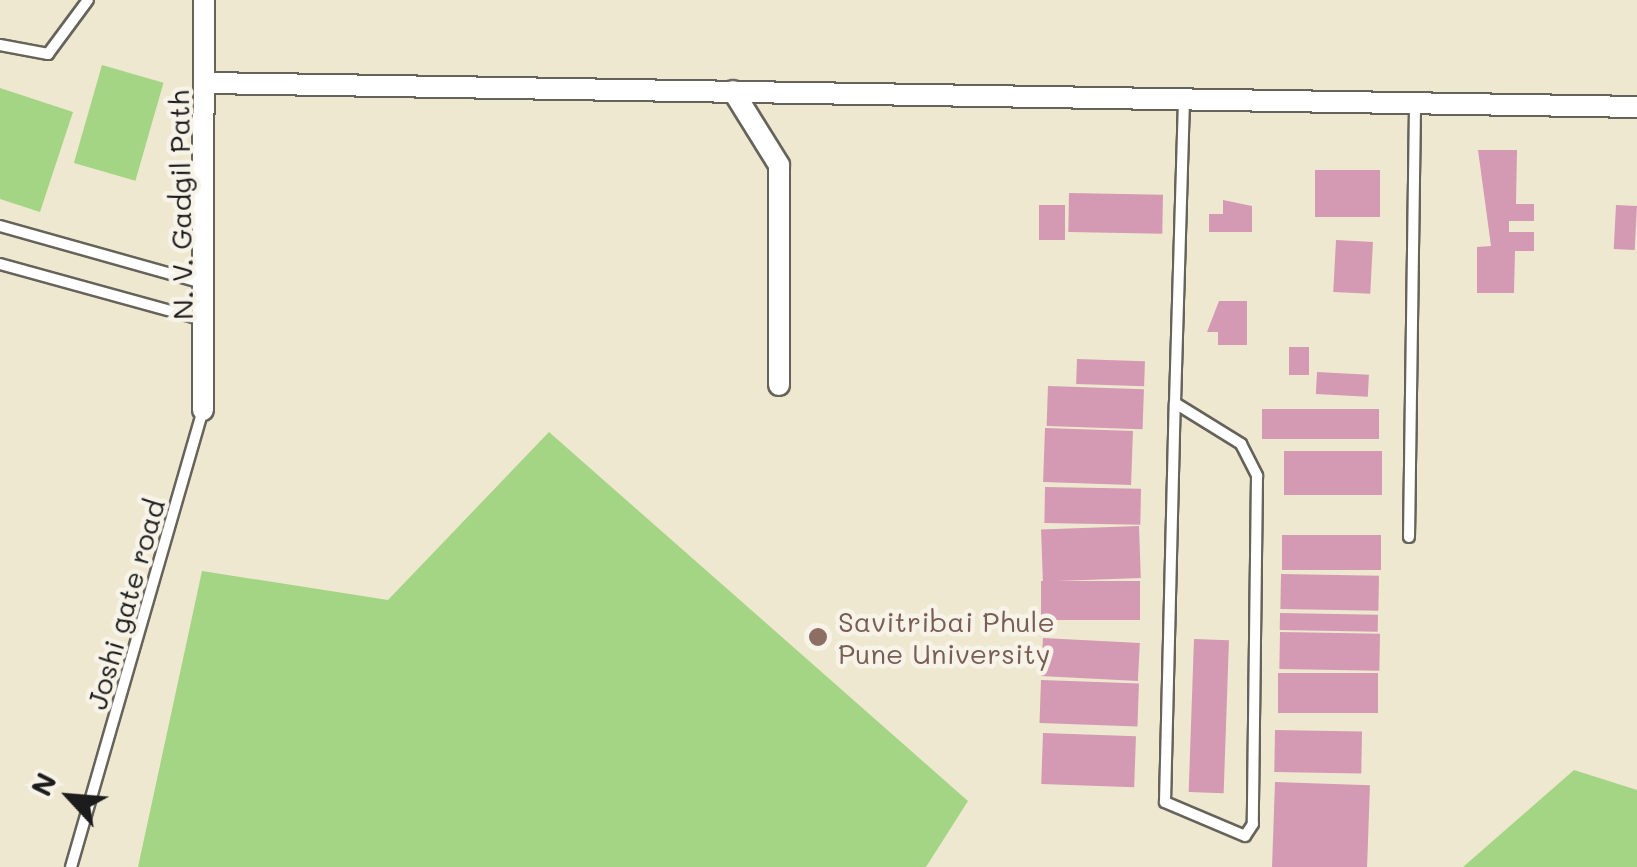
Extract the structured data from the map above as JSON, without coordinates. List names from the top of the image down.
{
  "streets": {
    "street": ["N. V. Gadgil Path"],
    "lane": ["Joshi gate road"]
  },
  "crossings": [
    ["N. V. Gadgil Path", "Joshi gate road"]
  ],
  "places": ["Savitribai Phule Pune University"],
  "north": "top left"
}
